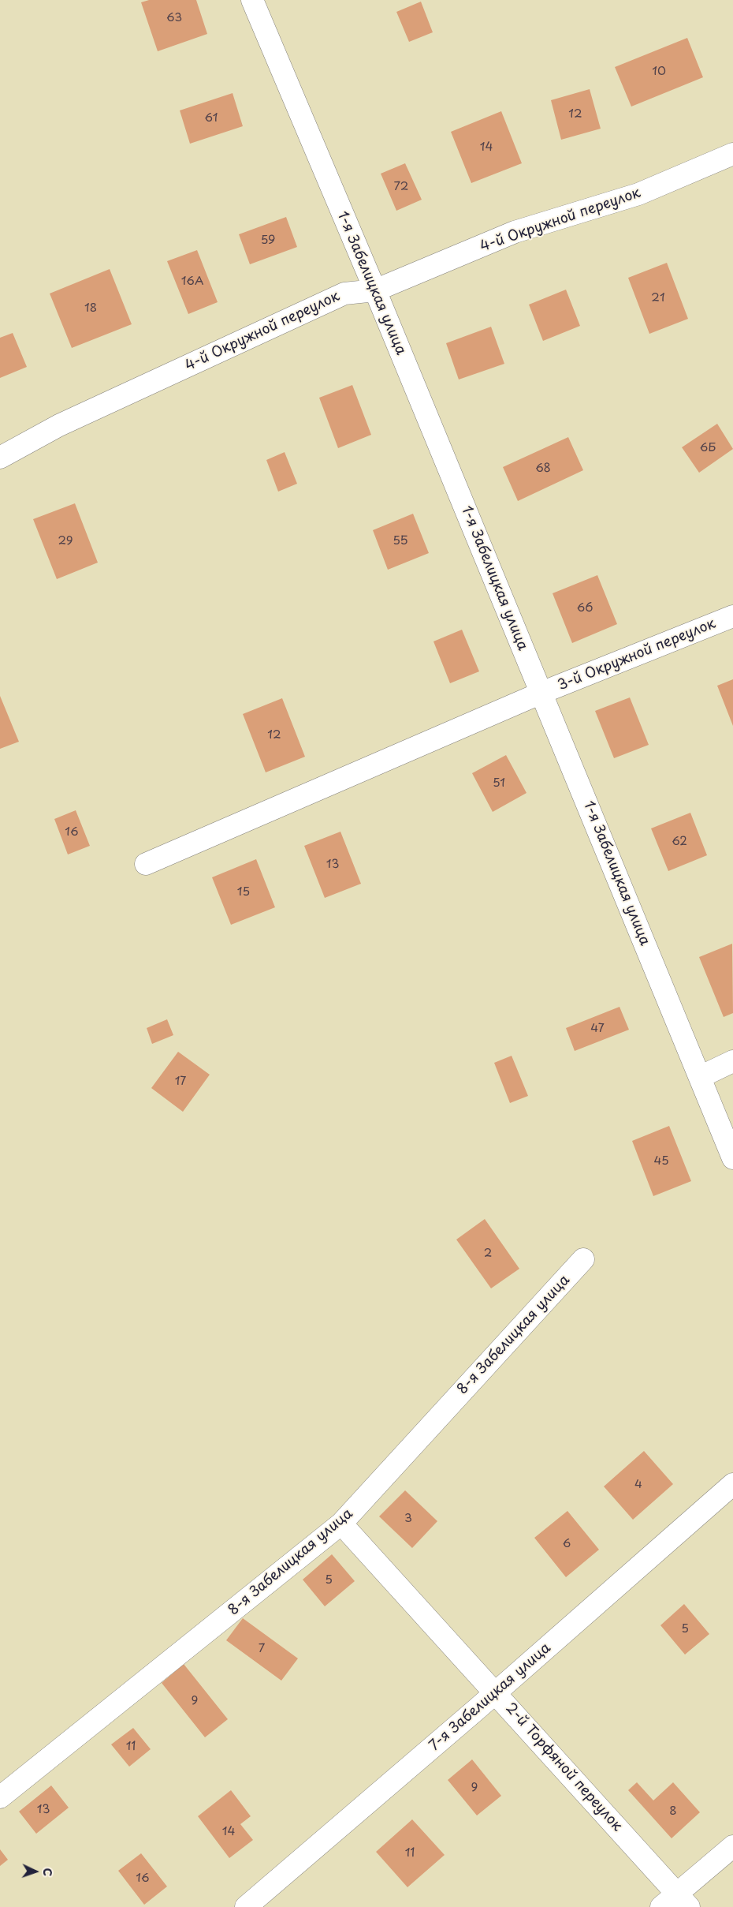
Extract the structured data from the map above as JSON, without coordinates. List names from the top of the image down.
{
  "streets": {
    "street": [
      "4-й Окружной переулок",
      "1-я Забелицкая улица",
      "3-й Окружной переулок",
      "8-я Забелицкая улица",
      "7-я Забелицкая улица",
      "2-й Торфяной переулок"
    ]
  },
  "crossings": [
    ["4-й Окружной переулок", "1-я Забелицкая улица"],
    ["1-я Забелицкая улица", "3-й Окружной переулок"],
    ["8-я Забелицкая улица", "2-й Торфяной переулок"],
    ["7-я Забелицкая улица", "2-й Торфяной переулок"]
  ],
  "house_numbers": [
    "63",
    "10",
    "12",
    "61",
    "14",
    "72",
    "59",
    "16А",
    "21",
    "18",
    "6Б",
    "68",
    "29",
    "55",
    "66",
    "12",
    "51",
    "16",
    "62",
    "13",
    "15",
    "47",
    "17",
    "45",
    "2",
    "4",
    "3",
    "6",
    "5",
    "5",
    "7",
    "9",
    "11",
    "9",
    "13",
    "8",
    "14",
    "11",
    "16"
  ],
  "north": "right"
}
